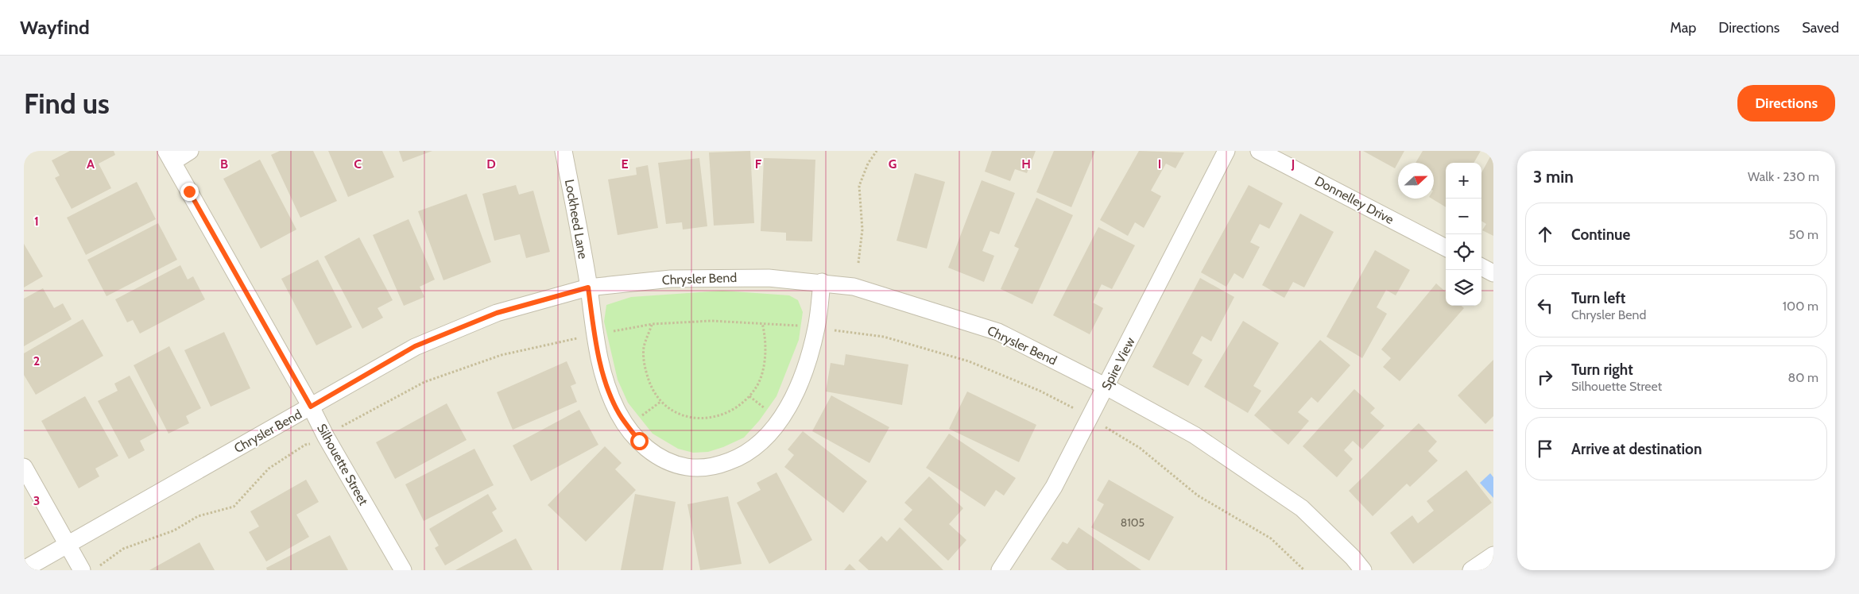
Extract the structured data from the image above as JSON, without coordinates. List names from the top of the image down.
{
  "streets": {
    "street": [
      "Donnelley Drive",
      "Lockheed Lane",
      "Chrysler Bend",
      "Spire View",
      "Silhouette Street"
    ]
  },
  "crossings": [
    ["Lockheed Lane", "Chrysler Bend"],
    ["Chrysler Bend", "Spire View"],
    ["Chrysler Bend", "Silhouette Street"]
  ],
  "house_numbers": ["8105"],
  "north": "right",
  "page": {
    "header": "Wayfind",
    "nav": ["Map", "Directions", "Saved"],
    "buttons": "Directions",
    "title": "Find us",
    "heading": ["3 min", "Walk · 230 m"],
    "map_buttons": ["+", "−"],
    "list": [
      ["Continue", "50 m"],
      ["Turn left", "Chrysler Bend", "100 m"],
      ["Turn right", "Silhouette Street", "80 m"],
      "Arrive at destination"
    ]
  },
  "grid": {
    "columns": [
      "A",
      "B",
      "C",
      "D",
      "E",
      "F",
      "G",
      "H",
      "I",
      "J"
    ],
    "rows": ["1", "2", "3"]
  }
}
